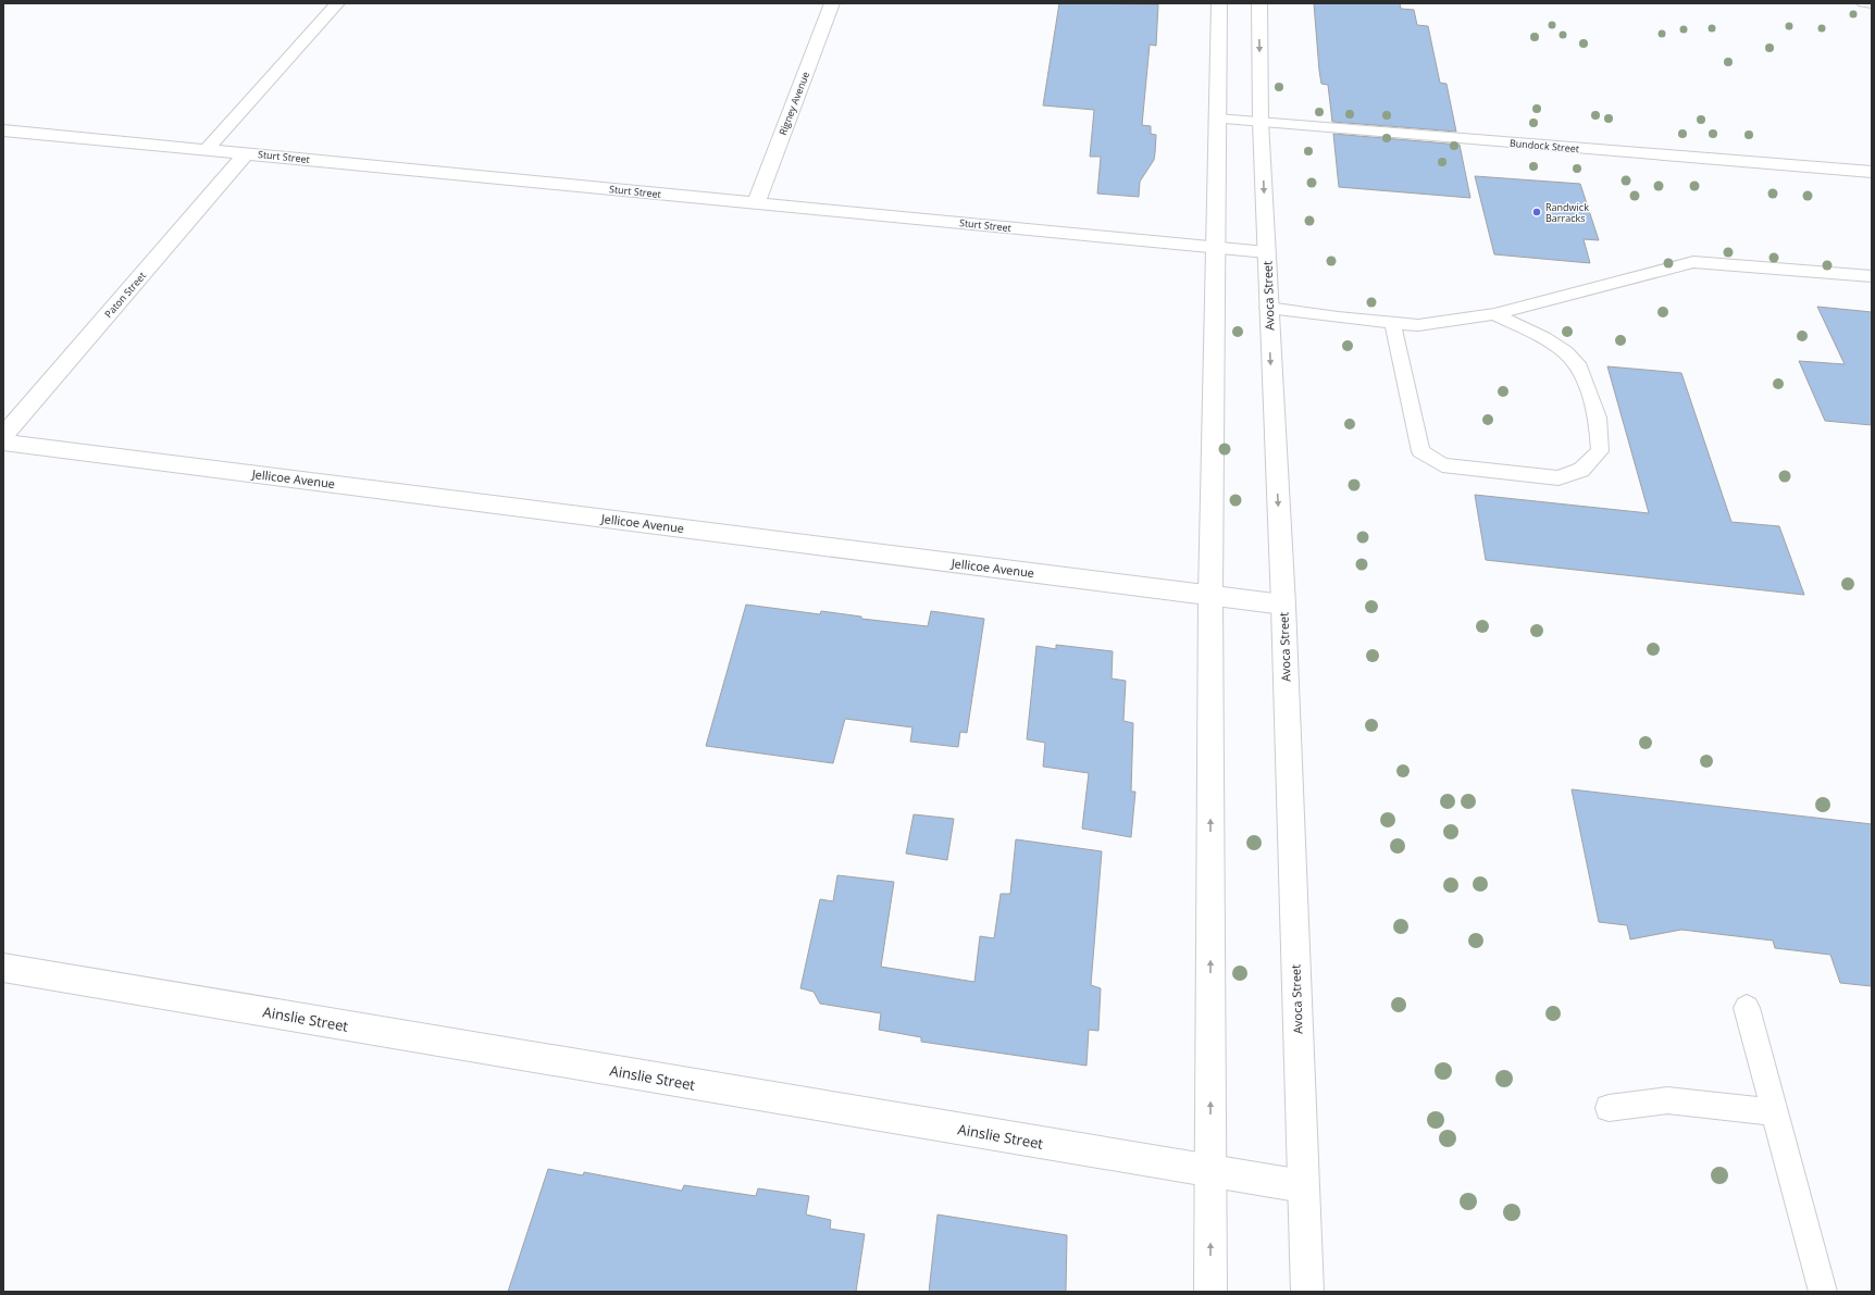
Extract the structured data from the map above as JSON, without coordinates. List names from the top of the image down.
{
  "streets": {
    "street": [
      "Rigney Avenue",
      "Bundock Street",
      "Sturt Street",
      "Paton Street",
      "Avoca Street",
      "Jellicoe Avenue",
      "Ainslie Street"
    ]
  },
  "crossings": [
    ["Rigney Avenue", "Sturt Street"],
    ["Bundock Street", "Avoca Street"],
    ["Sturt Street", "Paton Street"],
    ["Sturt Street", "Avoca Street"],
    ["Avoca Street", "Jellicoe Avenue"],
    ["Avoca Street", "Ainslie Street"]
  ],
  "places": ["Randwick Barracks"]
}
